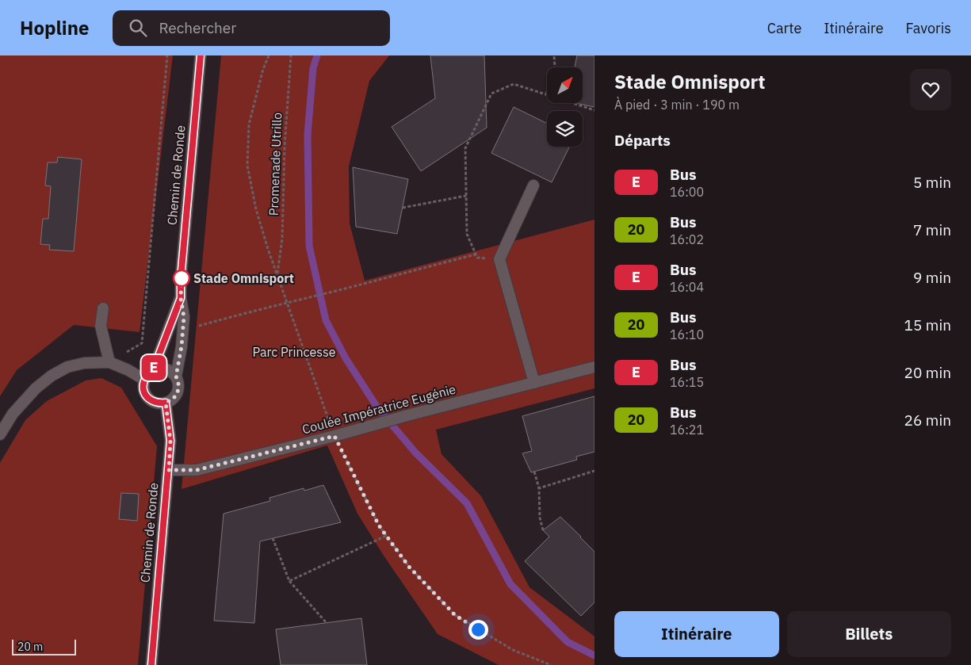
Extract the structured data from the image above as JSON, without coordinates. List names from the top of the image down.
{
  "streets": {
    "street": ["Chemin de Ronde", "Coulée Impératrice Eugénie"],
    "path": ["Promenade Utrillo"]
  },
  "crossings": [
    ["Promenade Utrillo", "Coulée Impératrice Eugénie"],
    ["Chemin de Ronde", "Coulée Impératrice Eugénie"]
  ],
  "parks": ["Parc Princesse"],
  "places": ["Stade Omnisport"],
  "lines": ["bus line E"],
  "scale_bar": "20 m",
  "north": "top right",
  "page": {
    "header": "Hopline",
    "search": "Rechercher",
    "nav": ["Carte", "Itinéraire", "Favoris"],
    "on_map": "E",
    "heading": [
      ["Stade Omnisport", "À pied · 3 min · 190 m"],
      "Départs"
    ],
    "list": [
      {
        "mark": "E",
        "name": "Bus",
        "note": "16:00",
        "value": "5 min"
      },
      {
        "mark": "20",
        "name": "Bus",
        "note": "16:02",
        "value": "7 min"
      },
      {
        "mark": "E",
        "name": "Bus",
        "note": "16:04",
        "value": "9 min"
      },
      {
        "mark": "20",
        "name": "Bus",
        "note": "16:10",
        "value": "15 min"
      },
      {
        "mark": "E",
        "name": "Bus",
        "note": "16:15",
        "value": "20 min"
      },
      {
        "mark": "20",
        "name": "Bus",
        "note": "16:21",
        "value": "26 min"
      }
    ],
    "buttons": ["Itinéraire", "Billets"],
    "scale": "20 m"
  }
}
